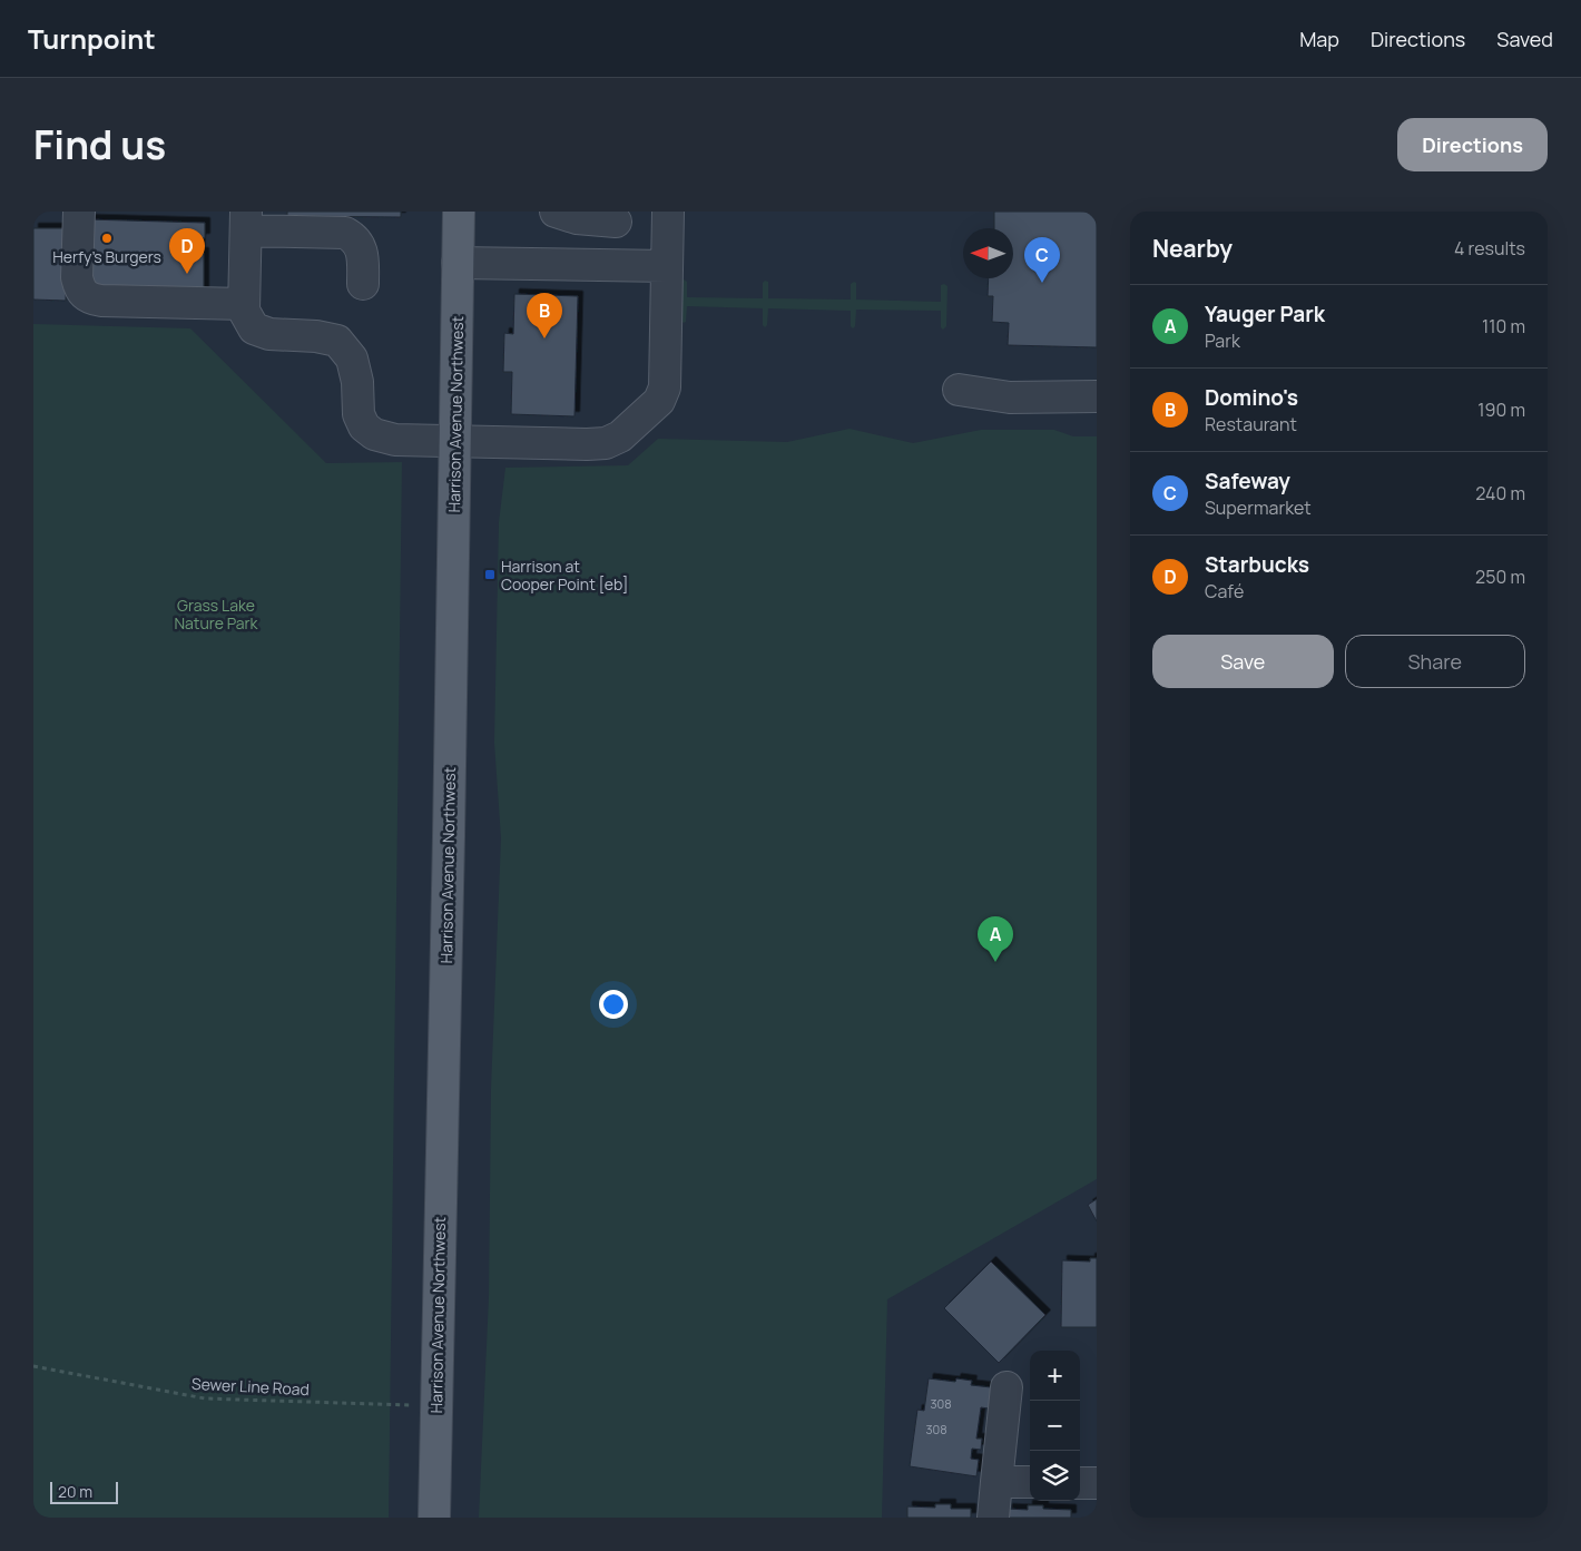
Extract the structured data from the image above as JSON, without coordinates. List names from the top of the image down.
{
  "streets": {
    "main road": ["Harrison Avenue Northwest"],
    "path": ["Sewer Line Road"]
  },
  "crossings": [
    ["Harrison Avenue Northwest", "Sewer Line Road"]
  ],
  "parks": ["Grass Lake Nature Park"],
  "places": {
    "other": ["Herfy's Burgers"],
    "transit": ["Harrison at Cooper Point [eb]"]
  },
  "house_numbers": ["308", "308"],
  "scale_bar": "20 m",
  "north": "left",
  "page": {
    "header": "Turnpoint",
    "nav": ["Map", "Directions", "Saved"],
    "title": "Find us",
    "buttons": [
      "Directions",
      ["Save", "Share"]
    ],
    "heading": ["Nearby", "4 results"],
    "pins": [
      "D",
      "C",
      "B",
      "A"
    ],
    "list": [
      {
        "mark": "A",
        "name": "Yauger Park",
        "note": "Park",
        "value": "110 m"
      },
      {
        "mark": "B",
        "name": "Domino's",
        "note": "Restaurant",
        "value": "190 m"
      },
      {
        "mark": "C",
        "name": "Safeway",
        "note": "Supermarket",
        "value": "240 m"
      },
      {
        "mark": "D",
        "name": "Starbucks",
        "note": "Café",
        "value": "250 m"
      }
    ],
    "map_buttons": ["+", "−"],
    "scale": "20 m"
  }
}
